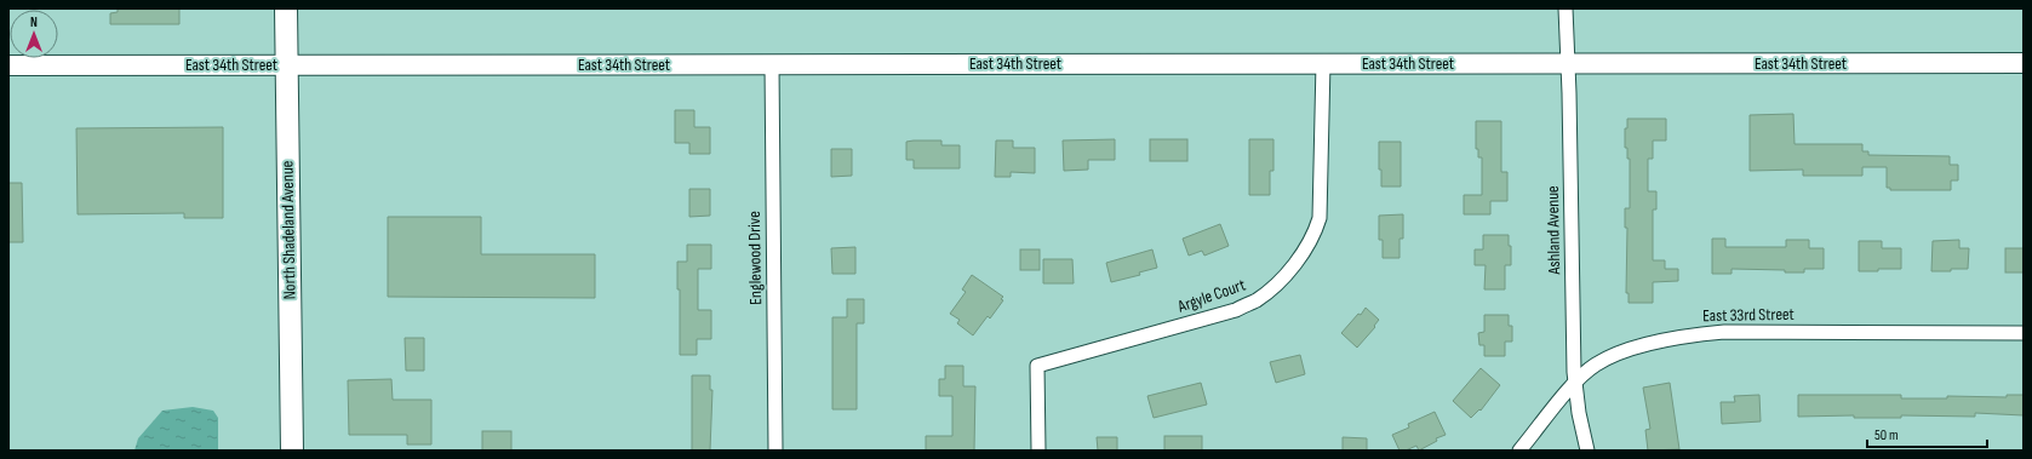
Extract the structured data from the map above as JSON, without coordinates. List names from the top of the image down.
{
  "streets": {
    "main road": ["North Shadeland Avenue"],
    "street": [
      "East 34th Street",
      "Ashland Avenue",
      "Englewood Drive",
      "Argyle Court",
      "East 33rd Street"
    ]
  },
  "crossings": [
    ["East 34th Street", "North Shadeland Avenue"],
    ["East 34th Street", "Ashland Avenue"],
    ["East 34th Street", "Englewood Drive"],
    ["East 34th Street", "Argyle Court"],
    ["Ashland Avenue", "East 33rd Street"]
  ],
  "scale_bar": "50 m",
  "north": "top"
}
